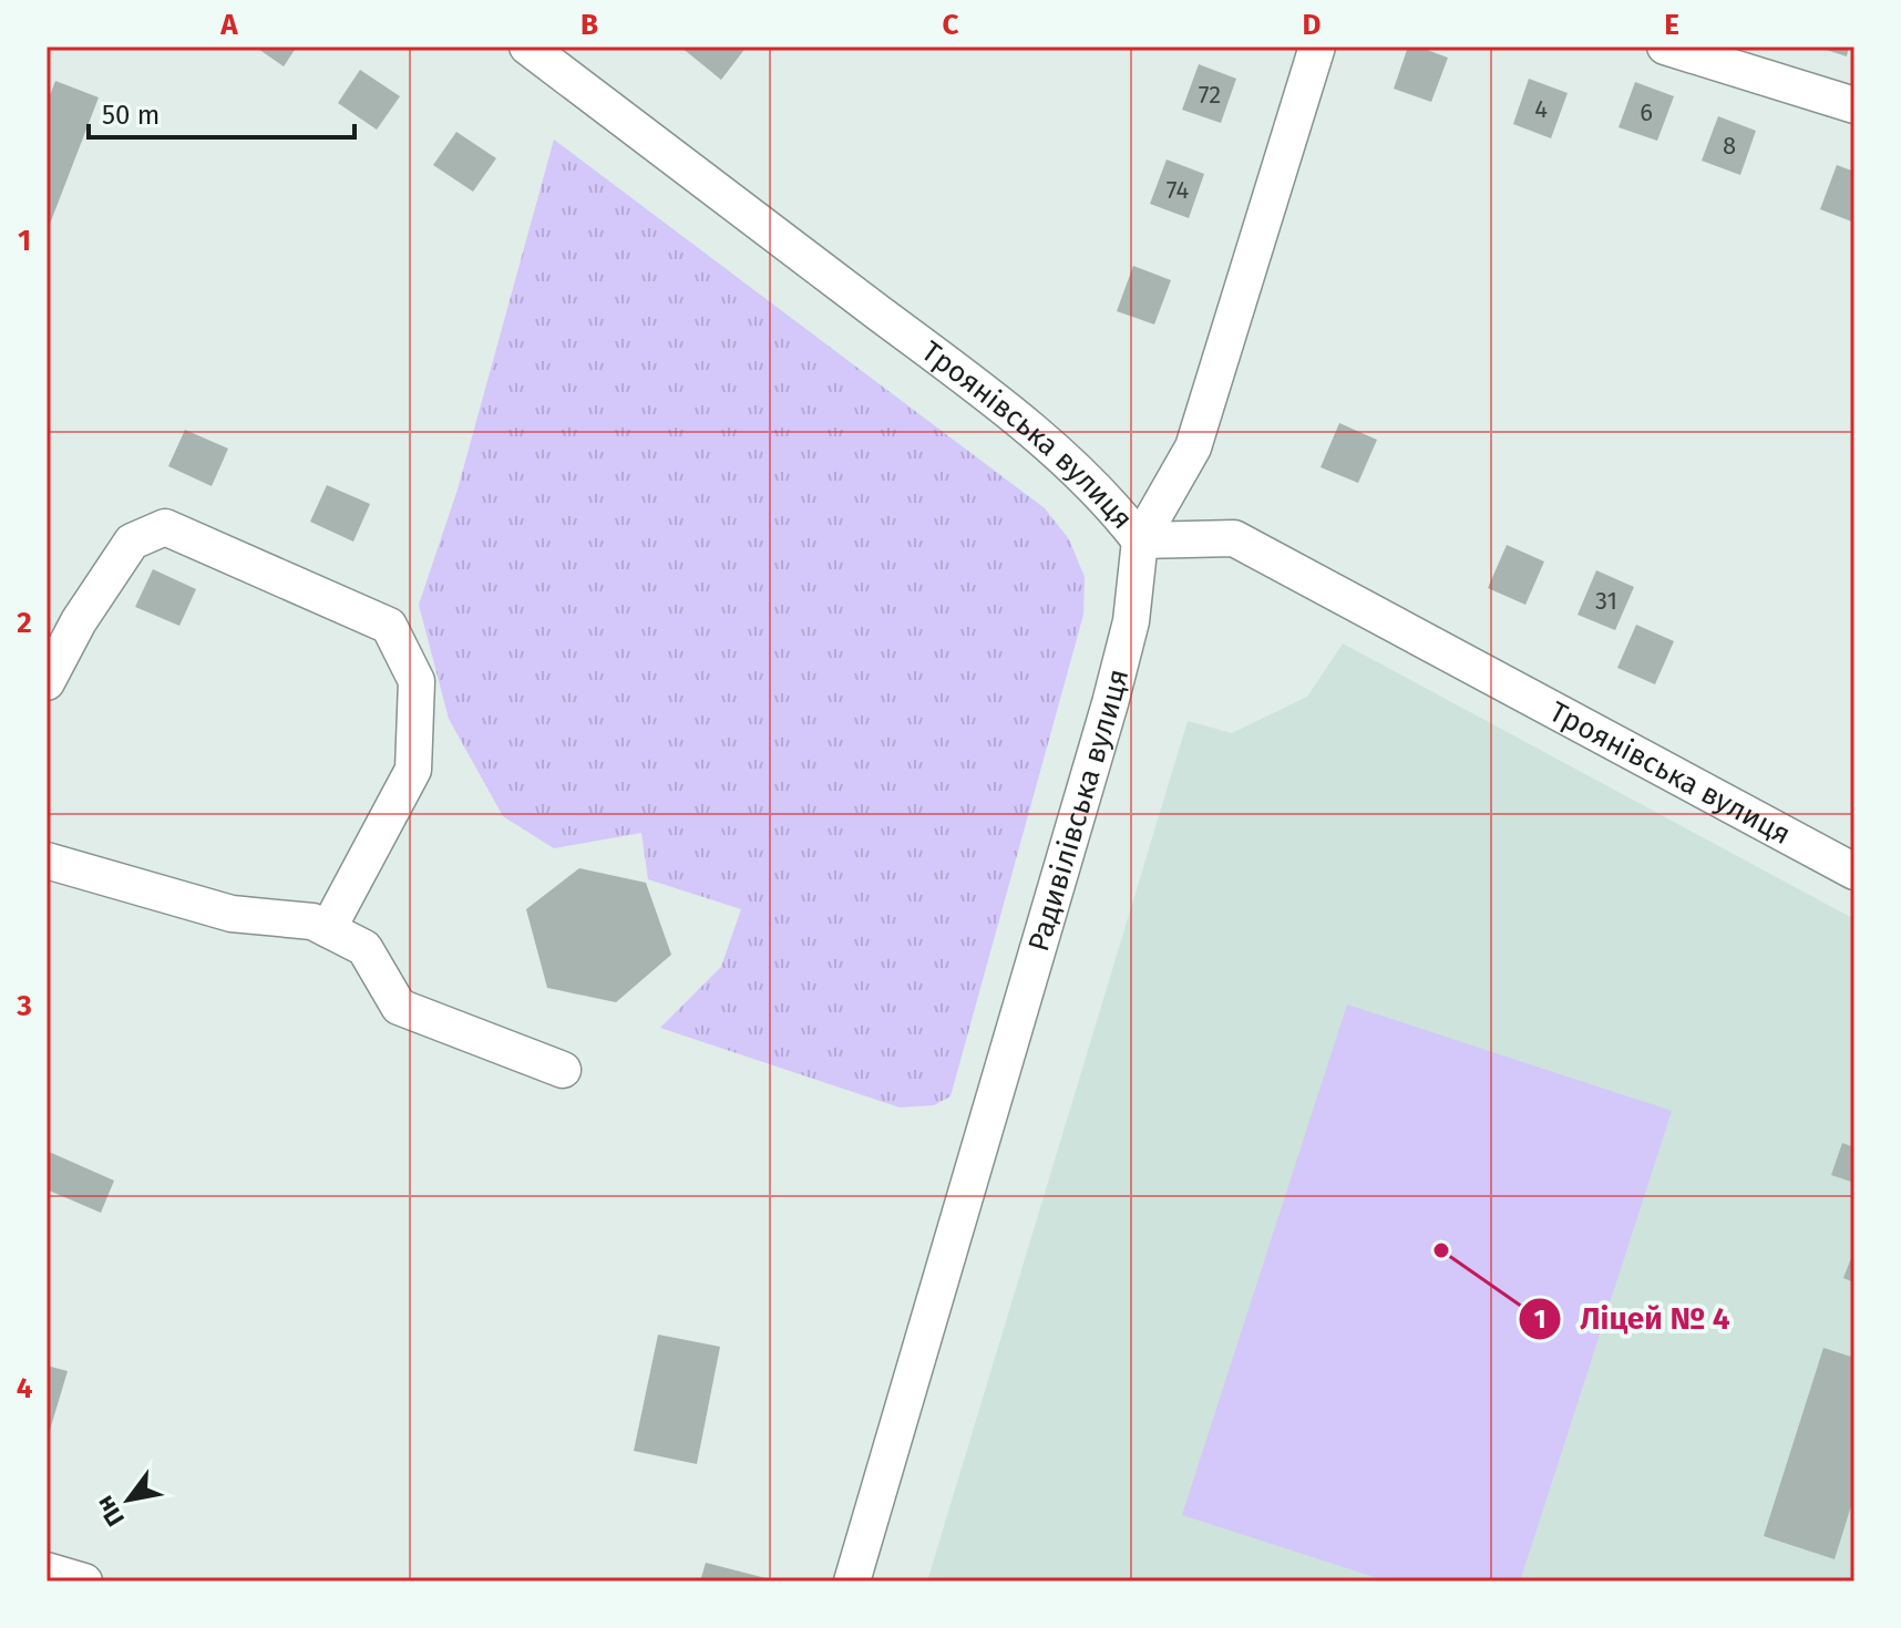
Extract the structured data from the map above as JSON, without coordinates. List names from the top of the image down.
{
  "streets": {
    "street": ["Троянівська вулиця", "Радивілівська вулиця"]
  },
  "crossings": [
    ["Троянівська вулиця", "Радивілівська вулиця"]
  ],
  "places": ["Ліцей № 4"],
  "house_numbers": [
    "72",
    "4",
    "6",
    "8",
    "74",
    "31"
  ],
  "scale_bar": "50 m",
  "north": "bottom left",
  "grid": {
    "columns": [
      "A",
      "B",
      "C",
      "D",
      "E"
    ],
    "rows": [
      "1",
      "2",
      "3",
      "4"
    ]
  }
}
